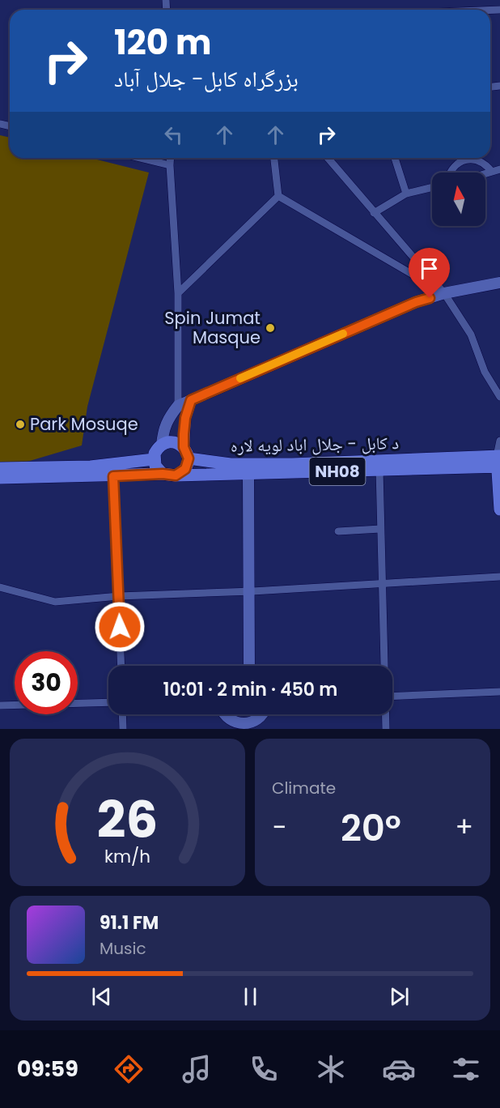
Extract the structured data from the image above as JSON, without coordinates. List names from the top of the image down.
{
  "streets": {
    "highway": ["د کابل - جلال اباد لویه لاره", "NH08"]
  },
  "crossings": [
    ["د کابل - جلال اباد لویه لاره", "NH08"]
  ],
  "places": ["Spin Jumat Masque", "Park Mosuqe"],
  "north": "top",
  "page": {
    "turn": ["120 m", "بزرگراه کابل- جلال آباد"],
    "limit": "30",
    "trip": "10:01 · 2 min · 450 m",
    "tile": "Climate",
    "heat": ["−", "20°", "+"],
    "song": ["91.1 FM", "Music"],
    "tabs": "09:59",
    "gauge": ["26", "km/h"]
  }
}
